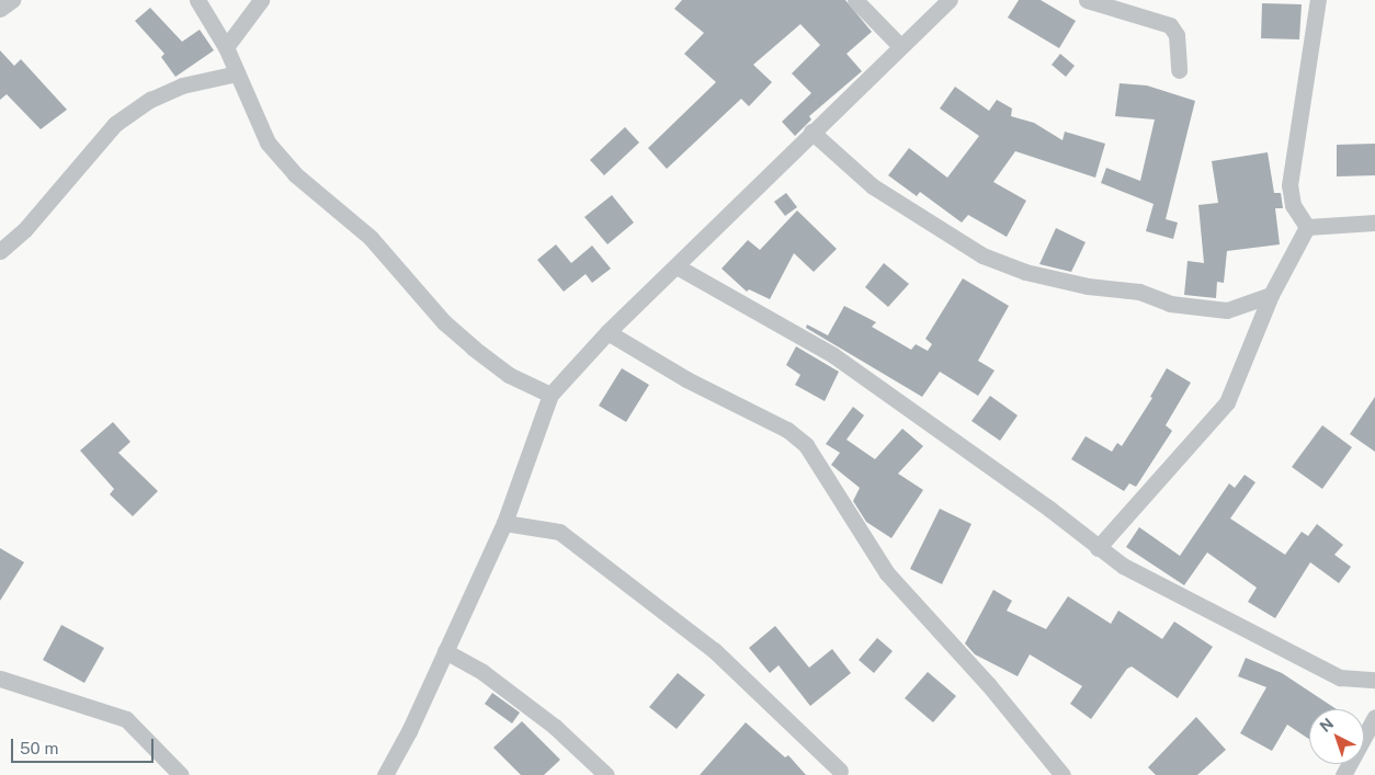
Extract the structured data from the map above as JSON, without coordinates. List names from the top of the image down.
{
  "scale_bar": "50 m",
  "north": "top left"
}
